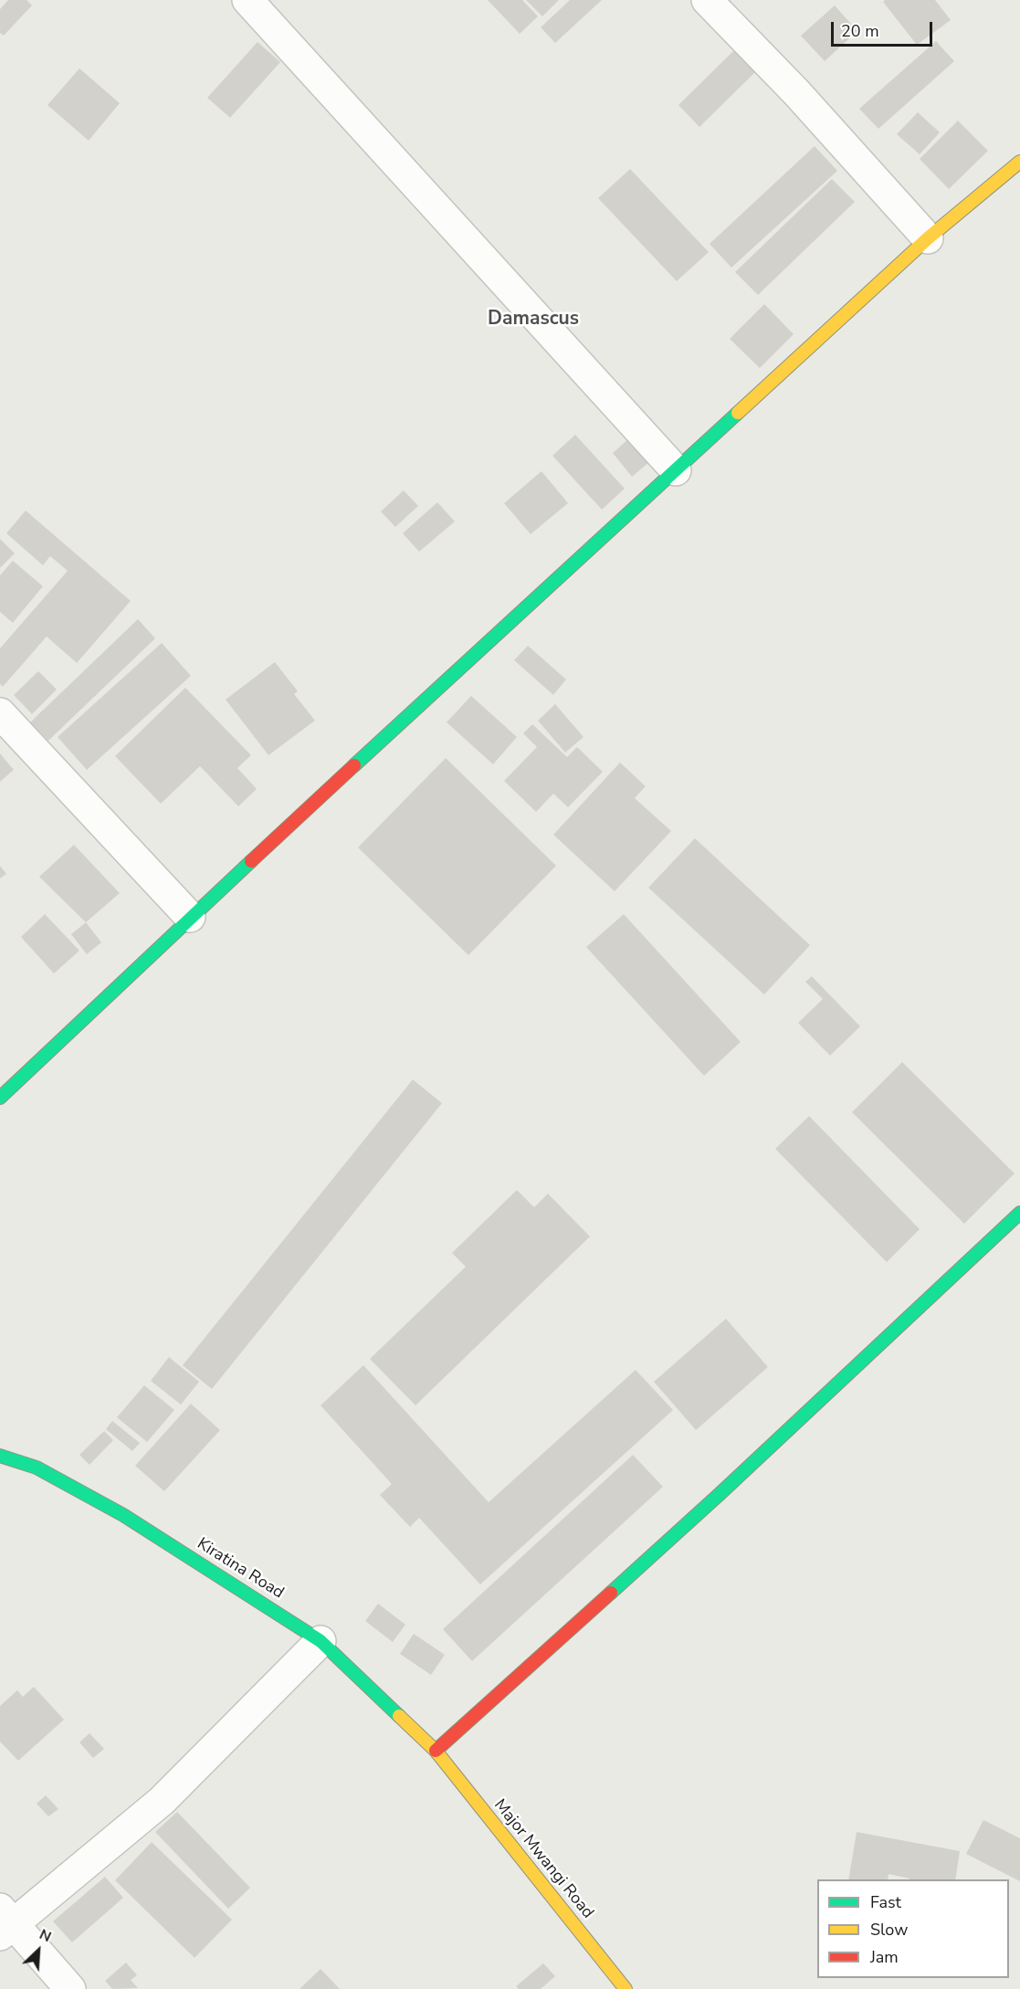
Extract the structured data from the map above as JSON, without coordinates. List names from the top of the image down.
{
  "streets": {
    "street": ["Kiratina Road", "Major Mwangi Road"]
  },
  "crossings": [
    ["Kiratina Road", "Major Mwangi Road"]
  ],
  "districts": ["Damascus"],
  "legend": ["Fast", "Slow", "Jam"],
  "scale_bar": "20 m",
  "north": "top right"
}
